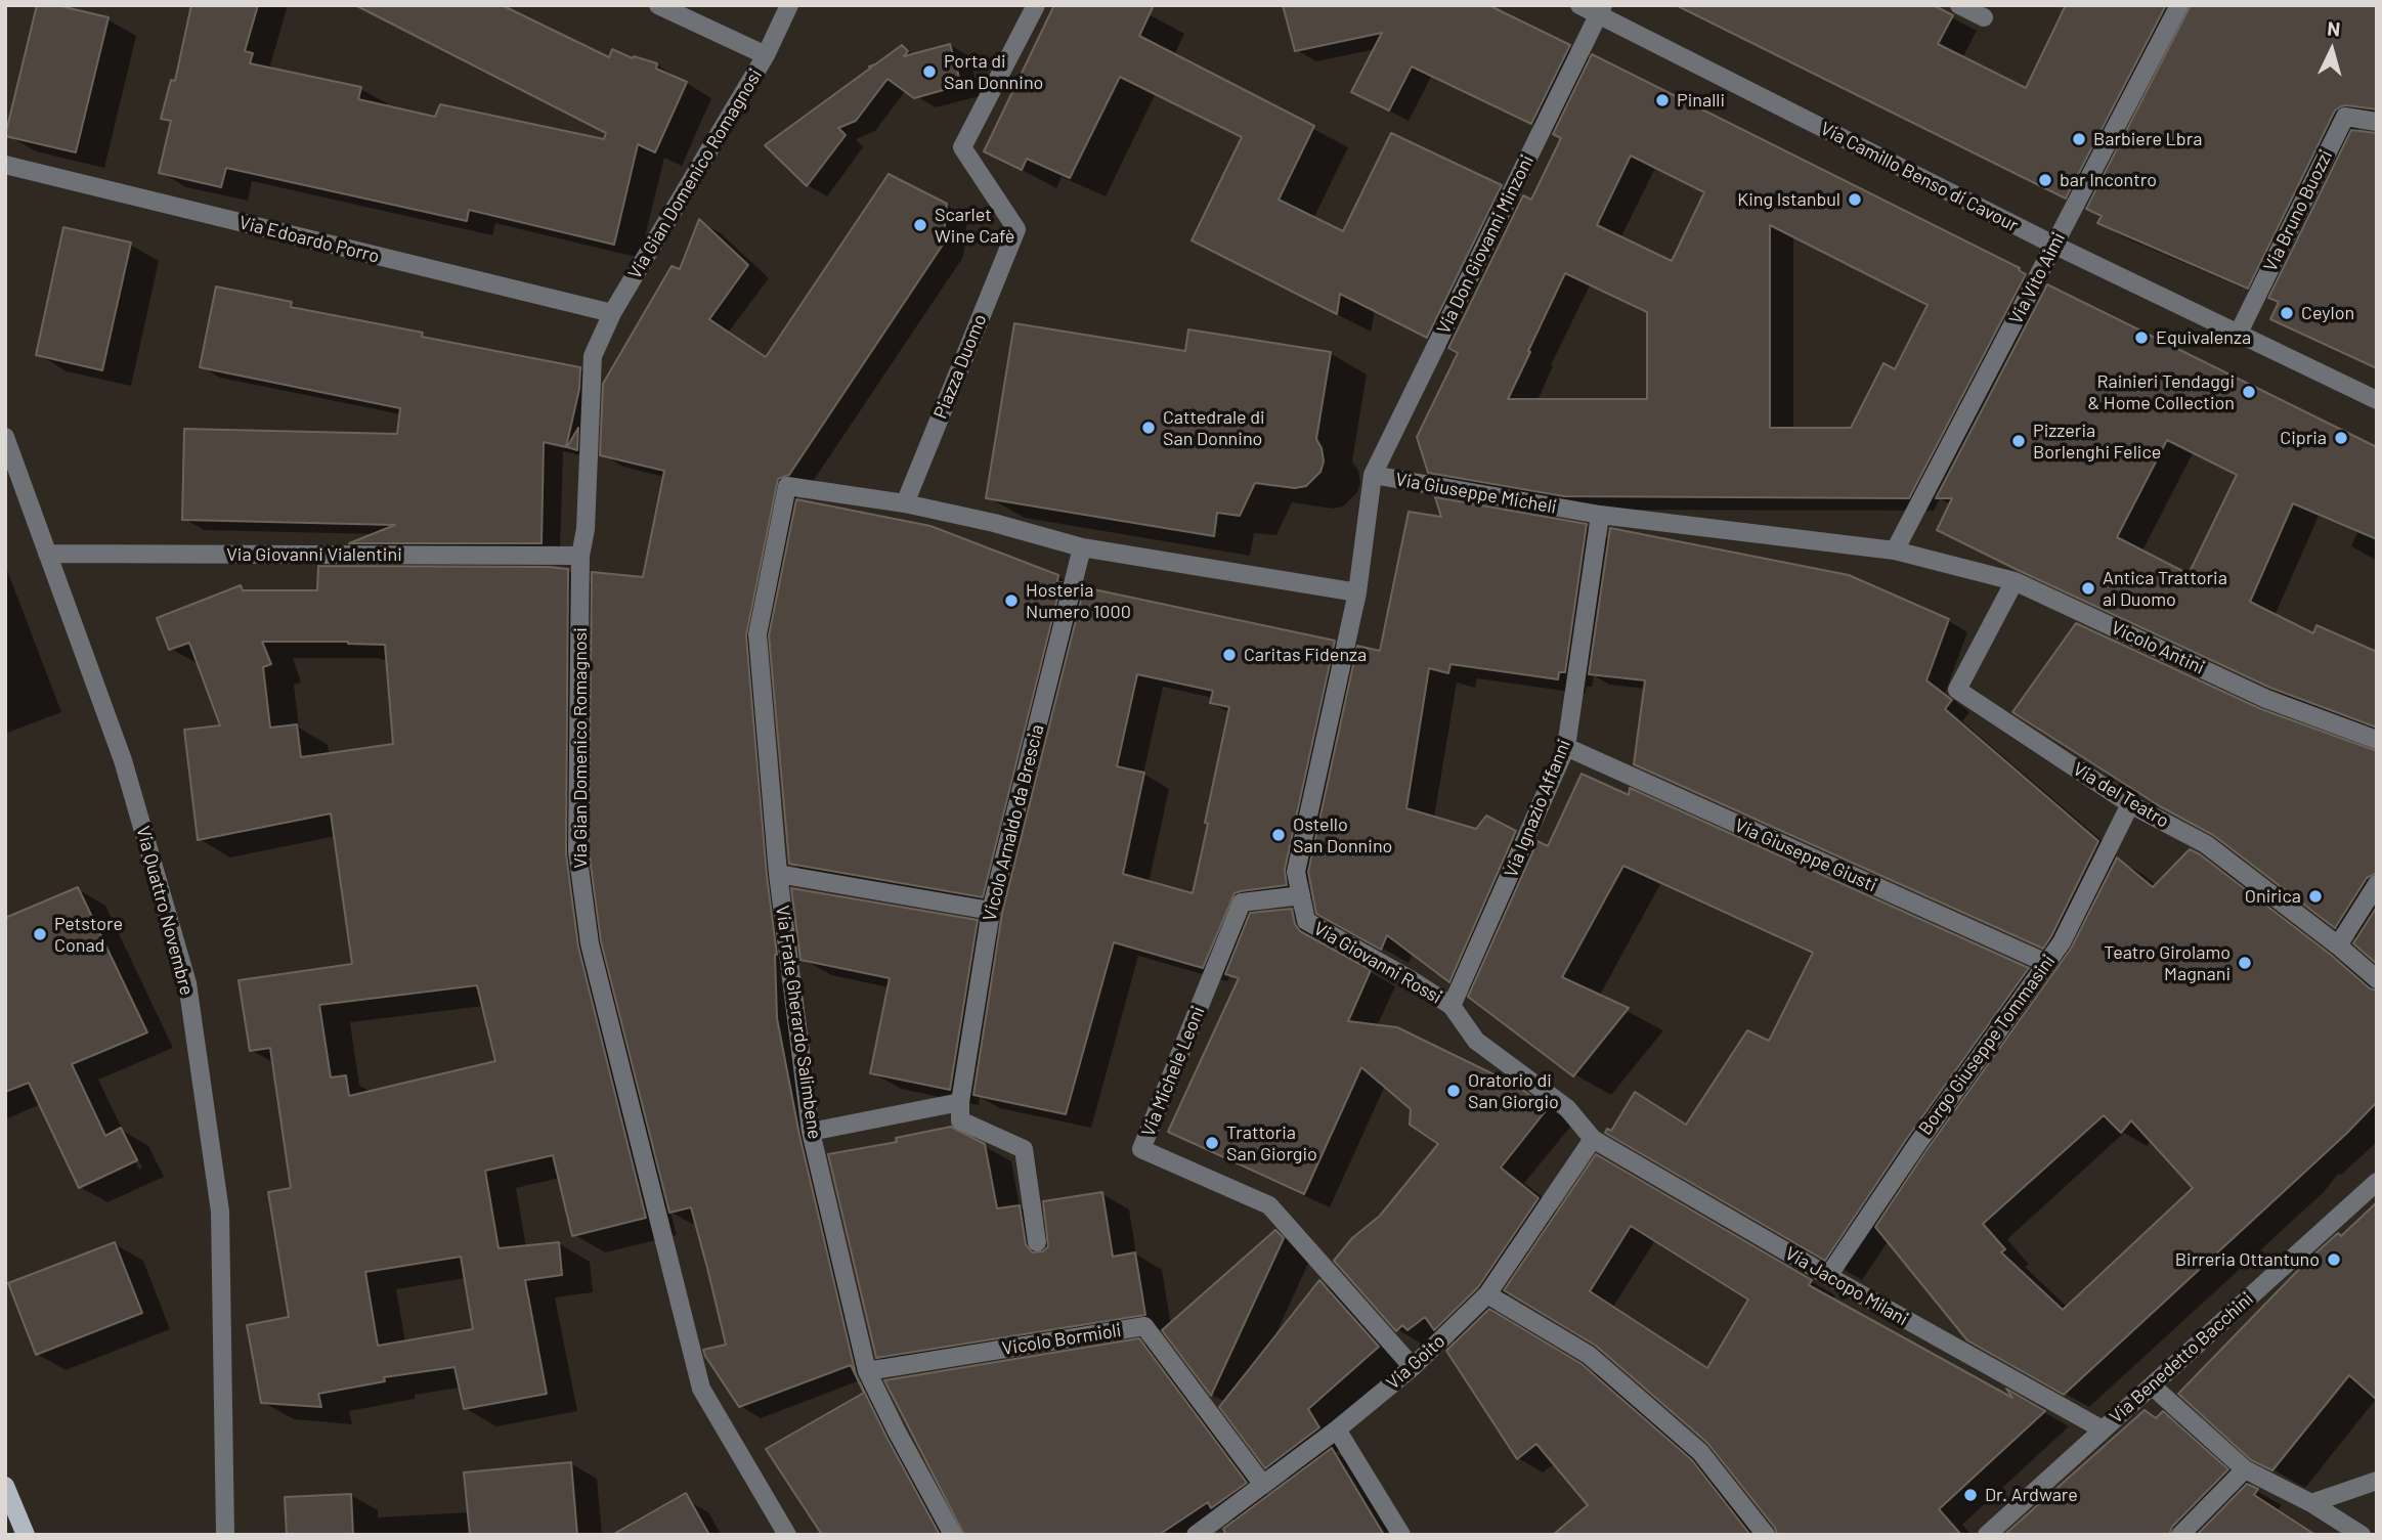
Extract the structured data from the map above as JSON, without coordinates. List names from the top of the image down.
{
  "streets": {
    "street": [
      "Via Gian Domenico Romagnosi",
      "Via Camillo Benso di Cavour",
      "Via Bruno Buozzi",
      "Via Edoardo Porro",
      "Via Don Giovanni Minzoni",
      "Via Vito Aimi",
      "Piazza Duomo",
      "Via Giuseppe Micheli",
      "Via Giovanni Vialentini",
      "Vicolo Antini",
      "Via del Teatro",
      "Via Ignazio Affanni",
      "Vicolo Arnaldo da Brescia",
      "Via Giuseppe Giusti",
      "Via Quattro Novembre",
      "Via Giovanni Rossi",
      "Via Frate Gherardo Salimbene",
      "Borgo Giuseppe Tommasini",
      "Via Michele Leoni",
      "Via Jacopo Milani",
      "Vicolo Bormioli",
      "Via Benedetto Bacchini",
      "Via Goito"
    ]
  },
  "crossings": [
    ["Via Gian Domenico Romagnosi", "Via Edoardo Porro"],
    ["Via Gian Domenico Romagnosi", "Via Giovanni Vialentini"],
    ["Via Camillo Benso di Cavour", "Via Bruno Buozzi"],
    ["Via Camillo Benso di Cavour", "Via Don Giovanni Minzoni"],
    ["Via Camillo Benso di Cavour", "Via Vito Aimi"],
    ["Via Don Giovanni Minzoni", "Via Giuseppe Micheli"],
    ["Via Vito Aimi", "Via Giuseppe Micheli"],
    ["Via Vito Aimi", "Vicolo Antini"],
    ["Piazza Duomo", "Via Frate Gherardo Salimbene"],
    ["Via Giuseppe Micheli", "Vicolo Antini"],
    ["Via Giuseppe Micheli", "Via Ignazio Affanni"],
    ["Via Giuseppe Micheli", "Via Giovanni Rossi"],
    ["Via Giovanni Vialentini", "Via Quattro Novembre"],
    ["Vicolo Antini", "Via del Teatro"],
    ["Via del Teatro", "Borgo Giuseppe Tommasini"],
    ["Via Ignazio Affanni", "Via Giuseppe Giusti"],
    ["Via Ignazio Affanni", "Via Giovanni Rossi"],
    ["Via Giuseppe Giusti", "Borgo Giuseppe Tommasini"],
    ["Via Giovanni Rossi", "Via Michele Leoni"],
    ["Via Giovanni Rossi", "Via Jacopo Milani"],
    ["Via Giovanni Rossi", "Via Goito"],
    ["Via Frate Gherardo Salimbene", "Vicolo Bormioli"],
    ["Borgo Giuseppe Tommasini", "Via Jacopo Milani"],
    ["Via Michele Leoni", "Via Goito"],
    ["Via Jacopo Milani", "Via Benedetto Bacchini"],
    ["Via Jacopo Milani", "Via Goito"],
    ["Vicolo Bormioli", "Via Goito"]
  ],
  "places": [
    "Porta di San Donnino",
    "Pinalli",
    "Barbiere Lbra",
    "bar Incontro",
    "King Istanbul",
    "Scarlet Wine Cafè",
    "Ceylon",
    "Equivalenza",
    "Rainieri Tendaggi & Home Collection",
    "Cattedrale di San Donnino",
    "Cipria",
    "Pizzeria Borlenghi Felice",
    "Antica Trattoria al Duomo",
    "Hosteria Numero 1000",
    "Caritas Fidenza",
    "Ostello San Donnino",
    "Onirica",
    "Petstore Conad",
    "Teatro Girolamo Magnani",
    "Oratorio di San Giorgio",
    "Trattoria San Giorgio",
    "Birreria Ottantuno",
    "Dr. Ardware"
  ],
  "north": "top"
}
